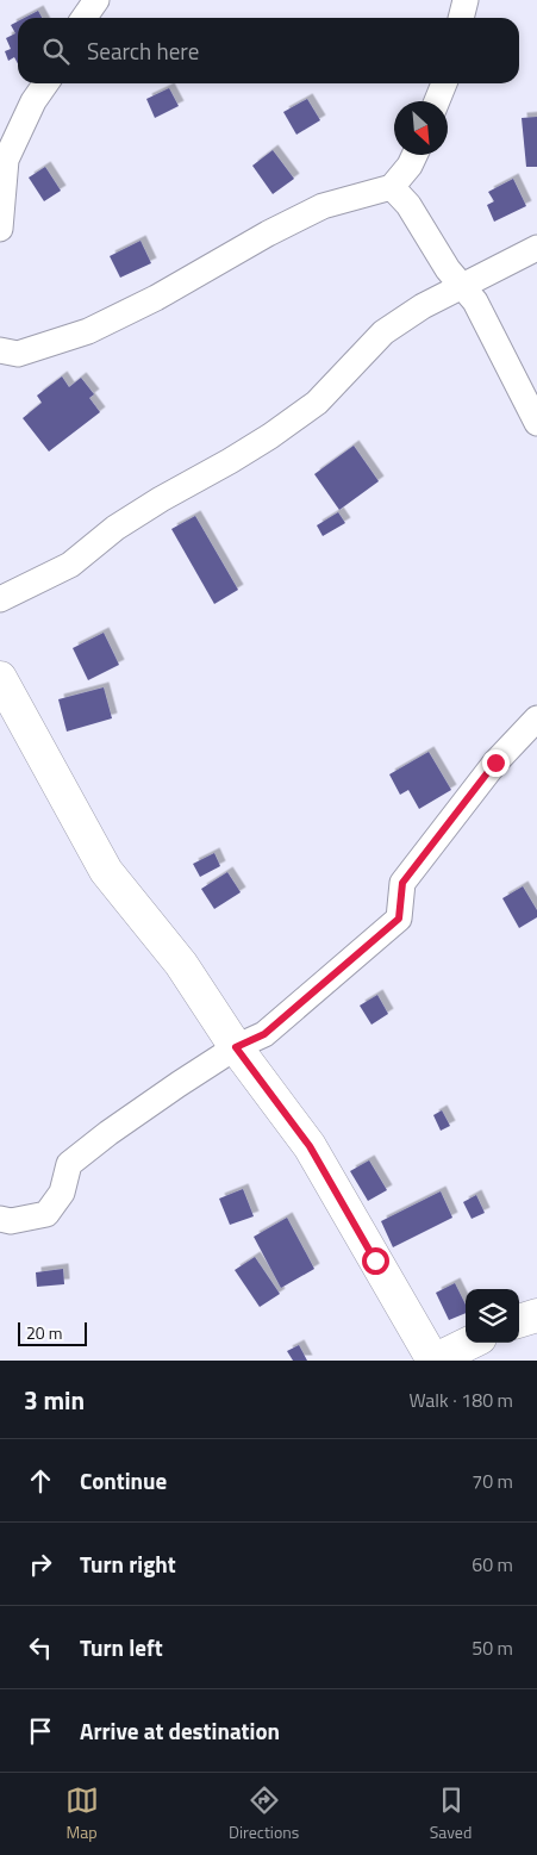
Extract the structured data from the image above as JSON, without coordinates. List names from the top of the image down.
{
  "scale_bar": "20 m",
  "north": "bottom right",
  "page": {
    "search": "Search here",
    "scale": "20 m",
    "heading": ["3 min", "Walk · 180 m"],
    "list": [
      ["Continue", "70 m"],
      ["Turn right", "60 m"],
      ["Turn left", "50 m"],
      "Arrive at destination"
    ],
    "nav": ["Map", "Directions", "Saved"]
  }
}
